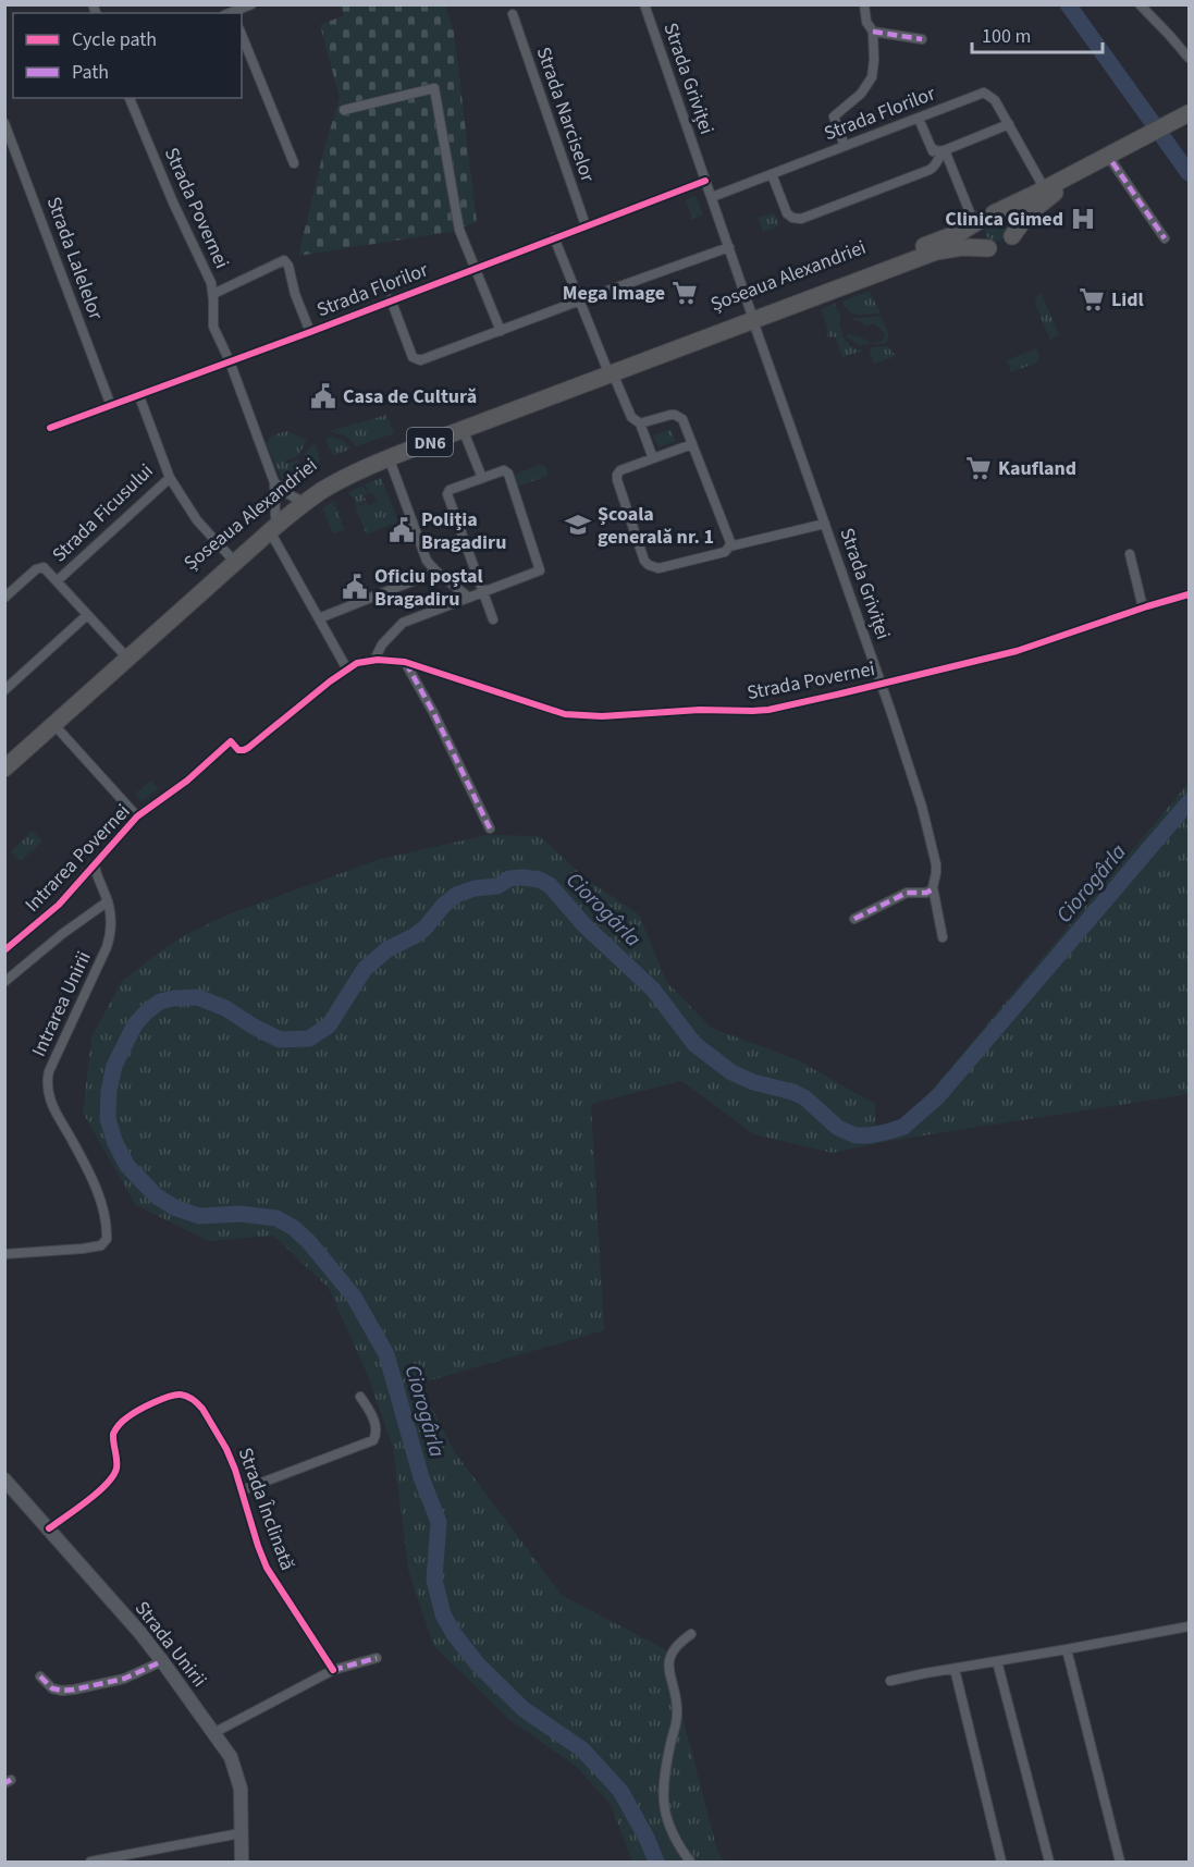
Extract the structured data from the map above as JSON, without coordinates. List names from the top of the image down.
{
  "streets": {
    "highway": ["Șoseaua Alexandriei", "DN6"],
    "main road": ["Strada Unirii"],
    "street": [
      "Strada Griviței",
      "Strada Florilor",
      "Strada Narciselor",
      "Strada Povernei",
      "Strada Lalelelor",
      "Strada Ficusului",
      "Intrarea Povernei",
      "Intrarea Unirii",
      "Strada Înclinată"
    ]
  },
  "crossings": [
    ["Strada Griviței", "Strada Florilor"],
    ["Strada Griviței", "Strada Povernei"],
    ["Strada Griviței", "Șoseaua Alexandriei"],
    ["Strada Florilor", "Strada Narciselor"],
    ["Strada Florilor", "Strada Povernei"],
    ["Strada Florilor", "Strada Lalelelor"],
    ["Strada Florilor", "Șoseaua Alexandriei"],
    ["Strada Florilor", "Strada Ficusului"],
    ["Strada Povernei", "Intrarea Povernei"],
    ["Strada Înclinată", "Strada Unirii"]
  ],
  "water": ["Ciorogârla"],
  "places": {
    "hospital": ["Clinica Gimed"],
    "supermarket": ["Mega Image", "Lidl", "Kaufland"],
    "public building": ["Casa de Cultură", "Poliția Bragadiru", "Oficiu poștal Bragadiru"],
    "school or university": ["Școala generală nr. 1"]
  },
  "legend": ["Cycle path", "Path"],
  "scale_bar": "100 m"
}
